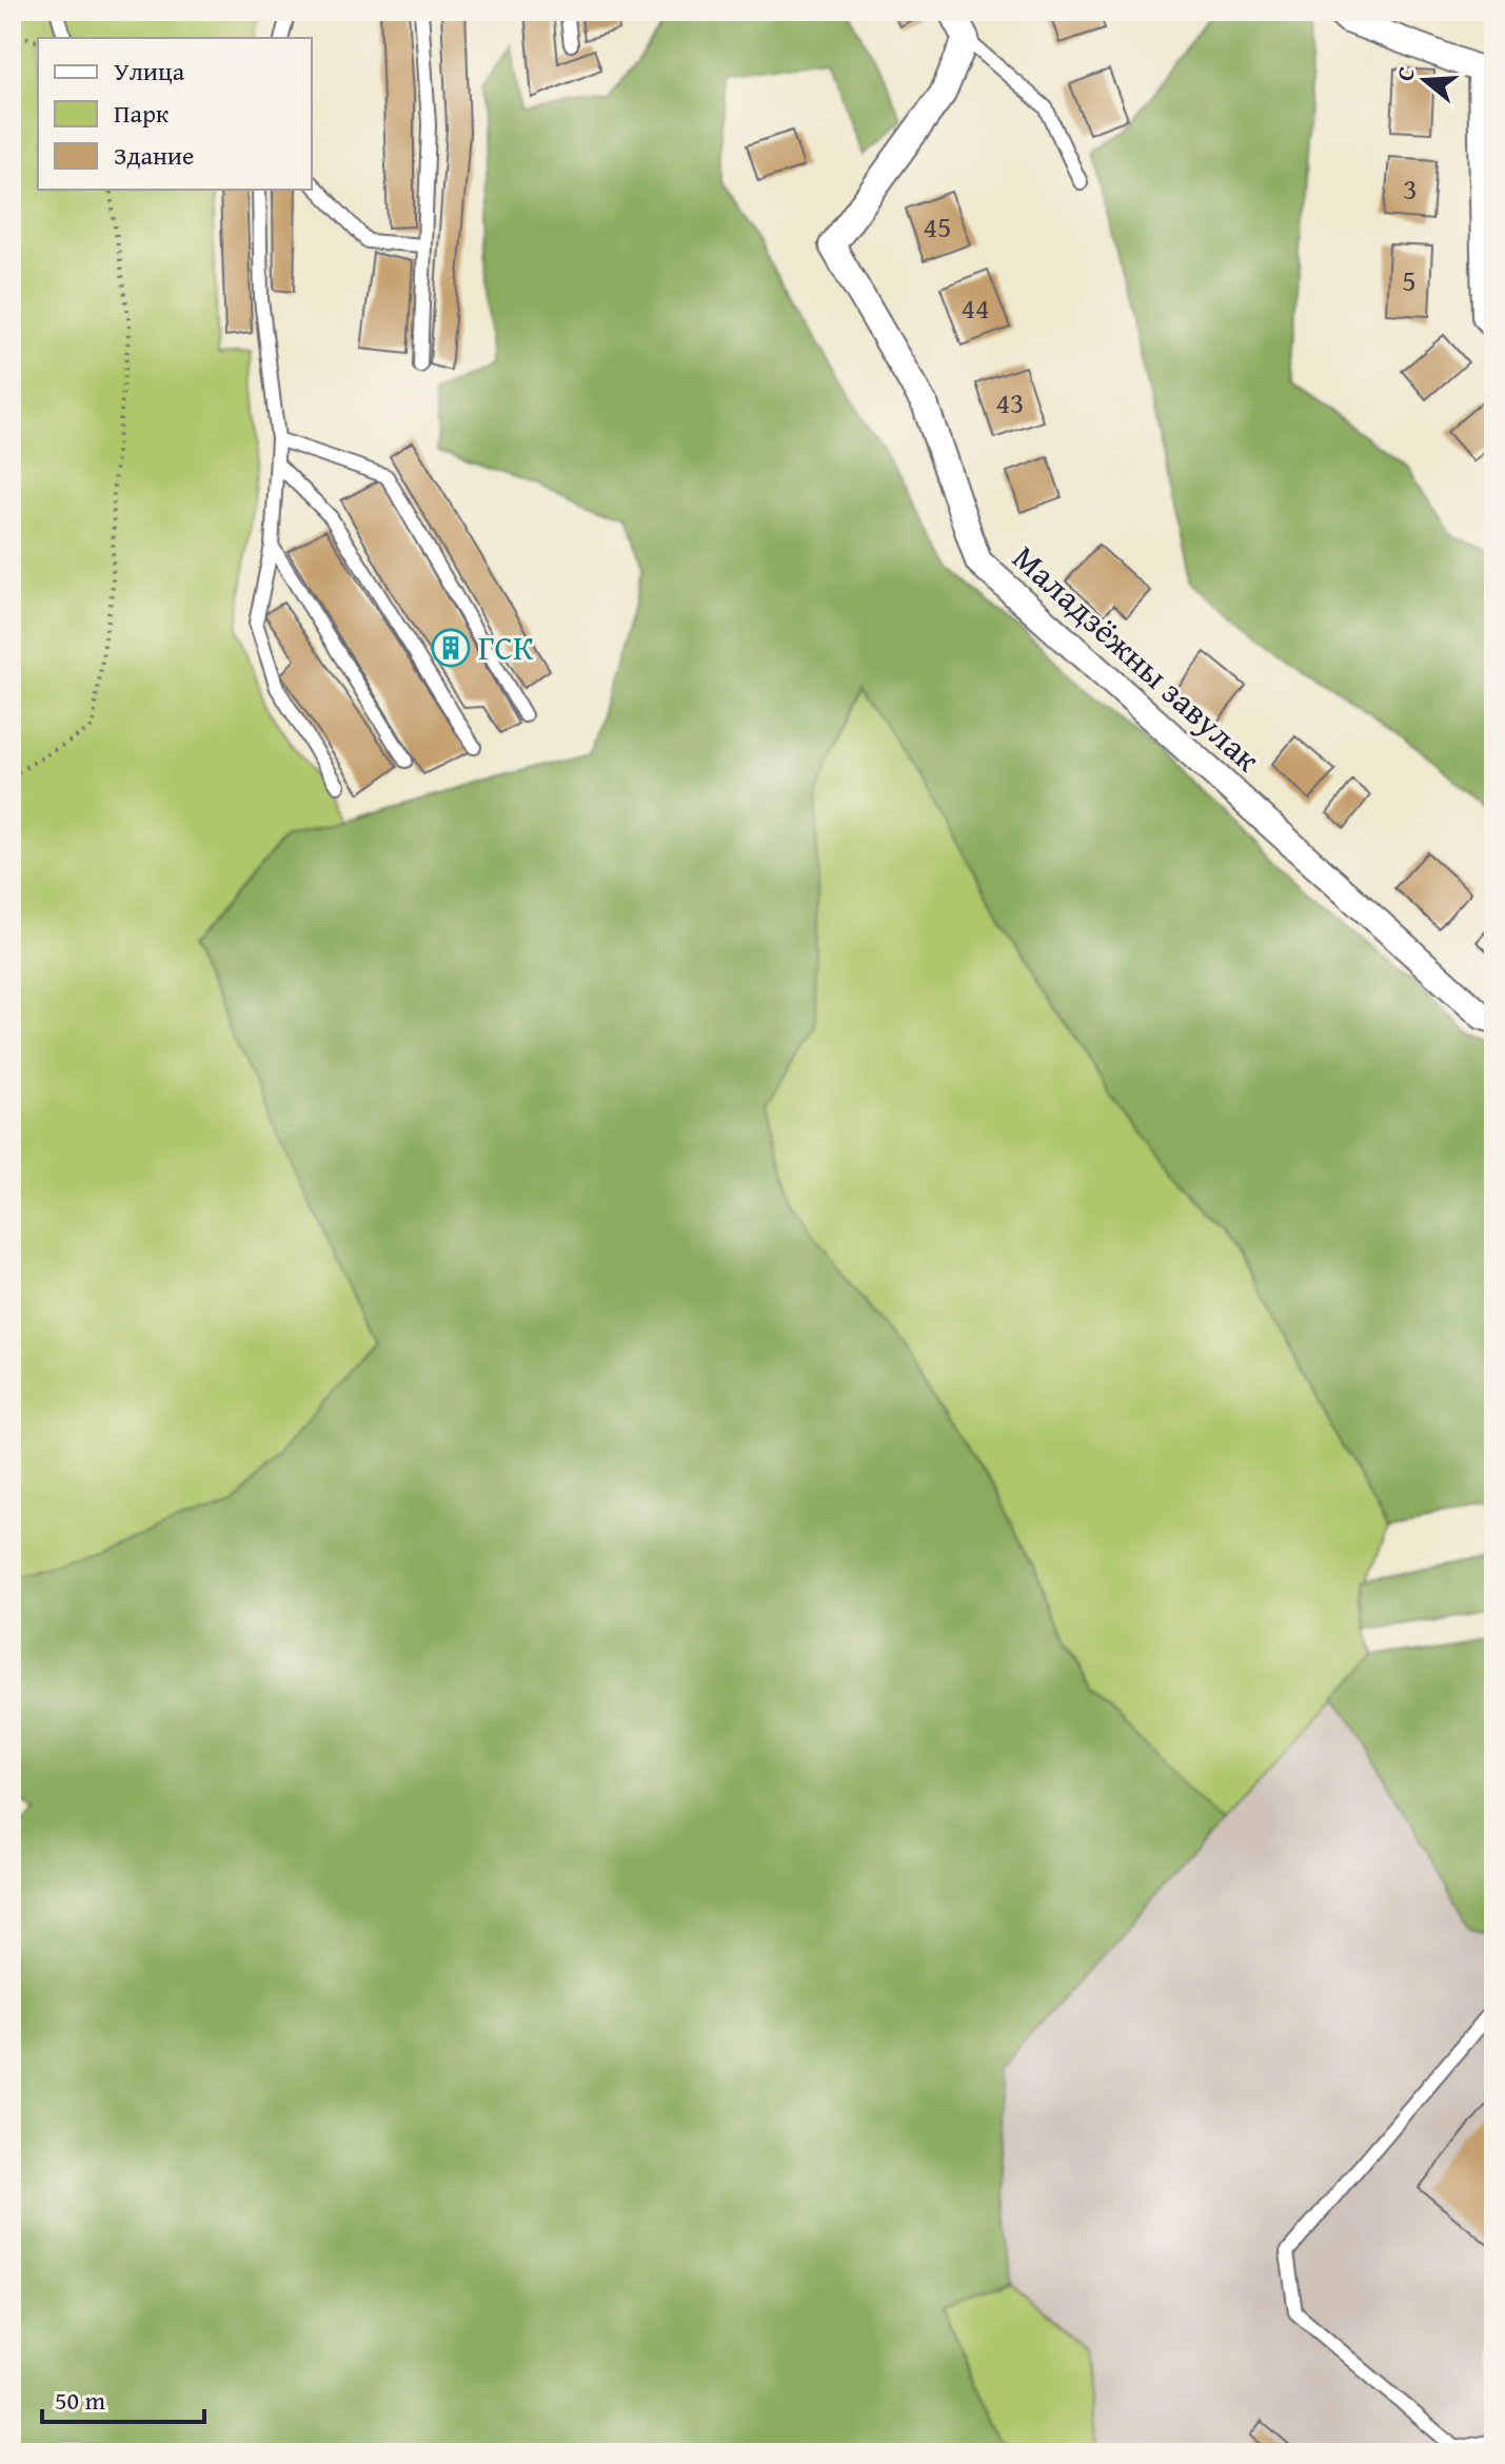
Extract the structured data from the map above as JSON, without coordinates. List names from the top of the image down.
{
  "streets": {
    "street": ["Маладзёжны завулак"]
  },
  "places": {
    "building": ["ГСК"]
  },
  "house_numbers": [
    "3",
    "45",
    "5",
    "44",
    "43"
  ],
  "legend": ["Улица", "Парк", "Здание"],
  "scale_bar": "50 m",
  "north": "left"
}
